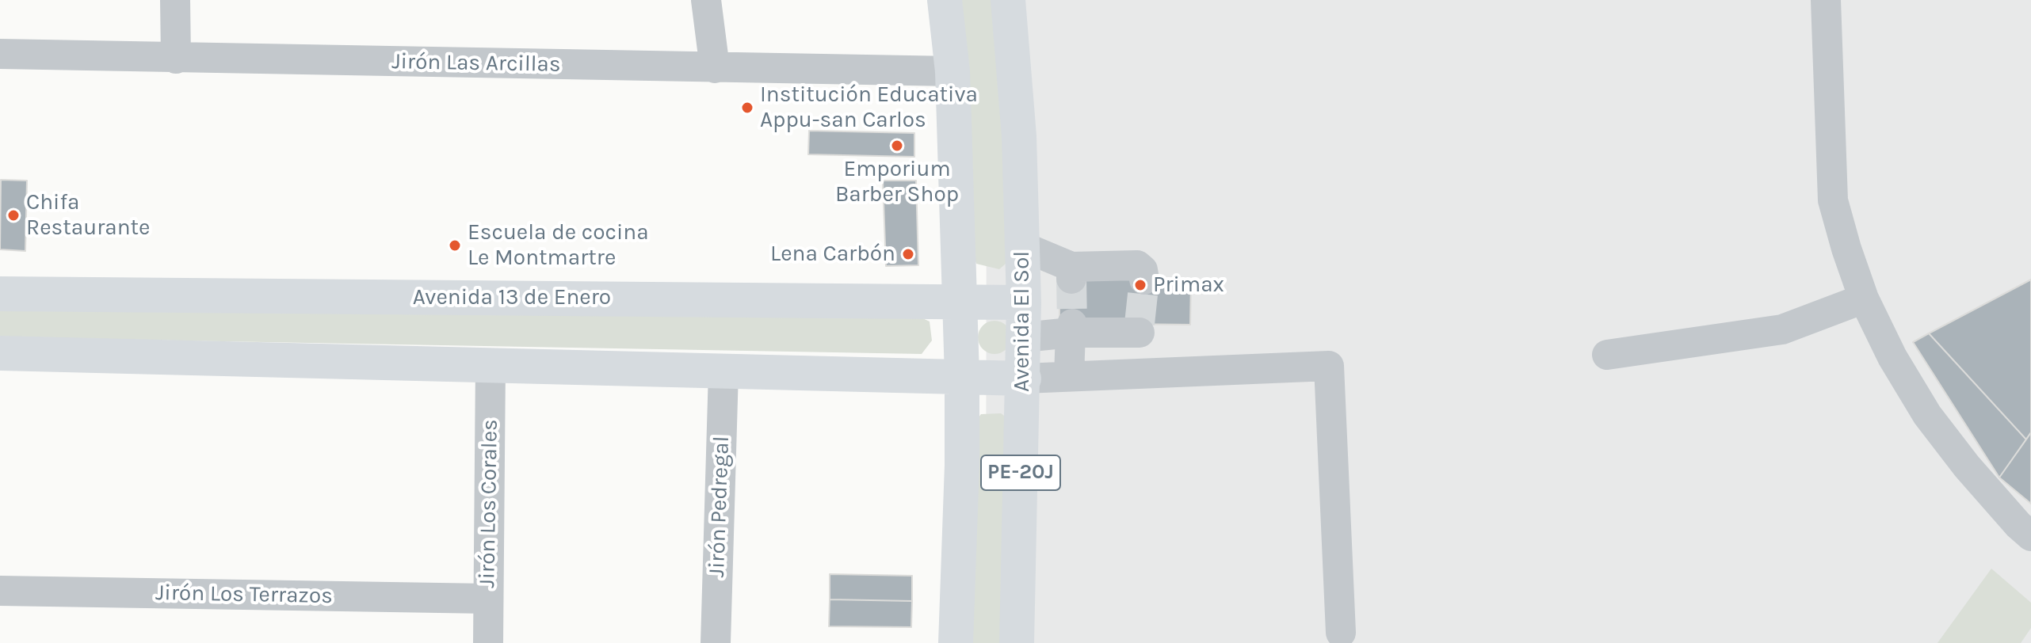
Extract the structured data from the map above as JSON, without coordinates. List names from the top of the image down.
{
  "streets": {
    "main road": ["Avenida 13 de Enero", "Avenida El Sol", "PE-20J"],
    "street": [
      "Jirón Las Arcillas",
      "Jirón Los Corales",
      "Jirón Pedregal",
      "Jirón Los Terrazos"
    ]
  },
  "crossings": [
    ["Jirón Las Arcillas", "PE-20J"],
    ["Avenida 13 de Enero", "Avenida El Sol"],
    ["Avenida 13 de Enero", "PE-20J"],
    ["Jirón Los Corales", "Jirón Los Terrazos"]
  ],
  "places": [
    "Institución Educativa Appu-san Carlos",
    "Emporium Barber Shop",
    "Chifa Restaurante",
    "Escuela de cocina Le Montmartre",
    "Lena Carbón",
    "Primax"
  ]
}
